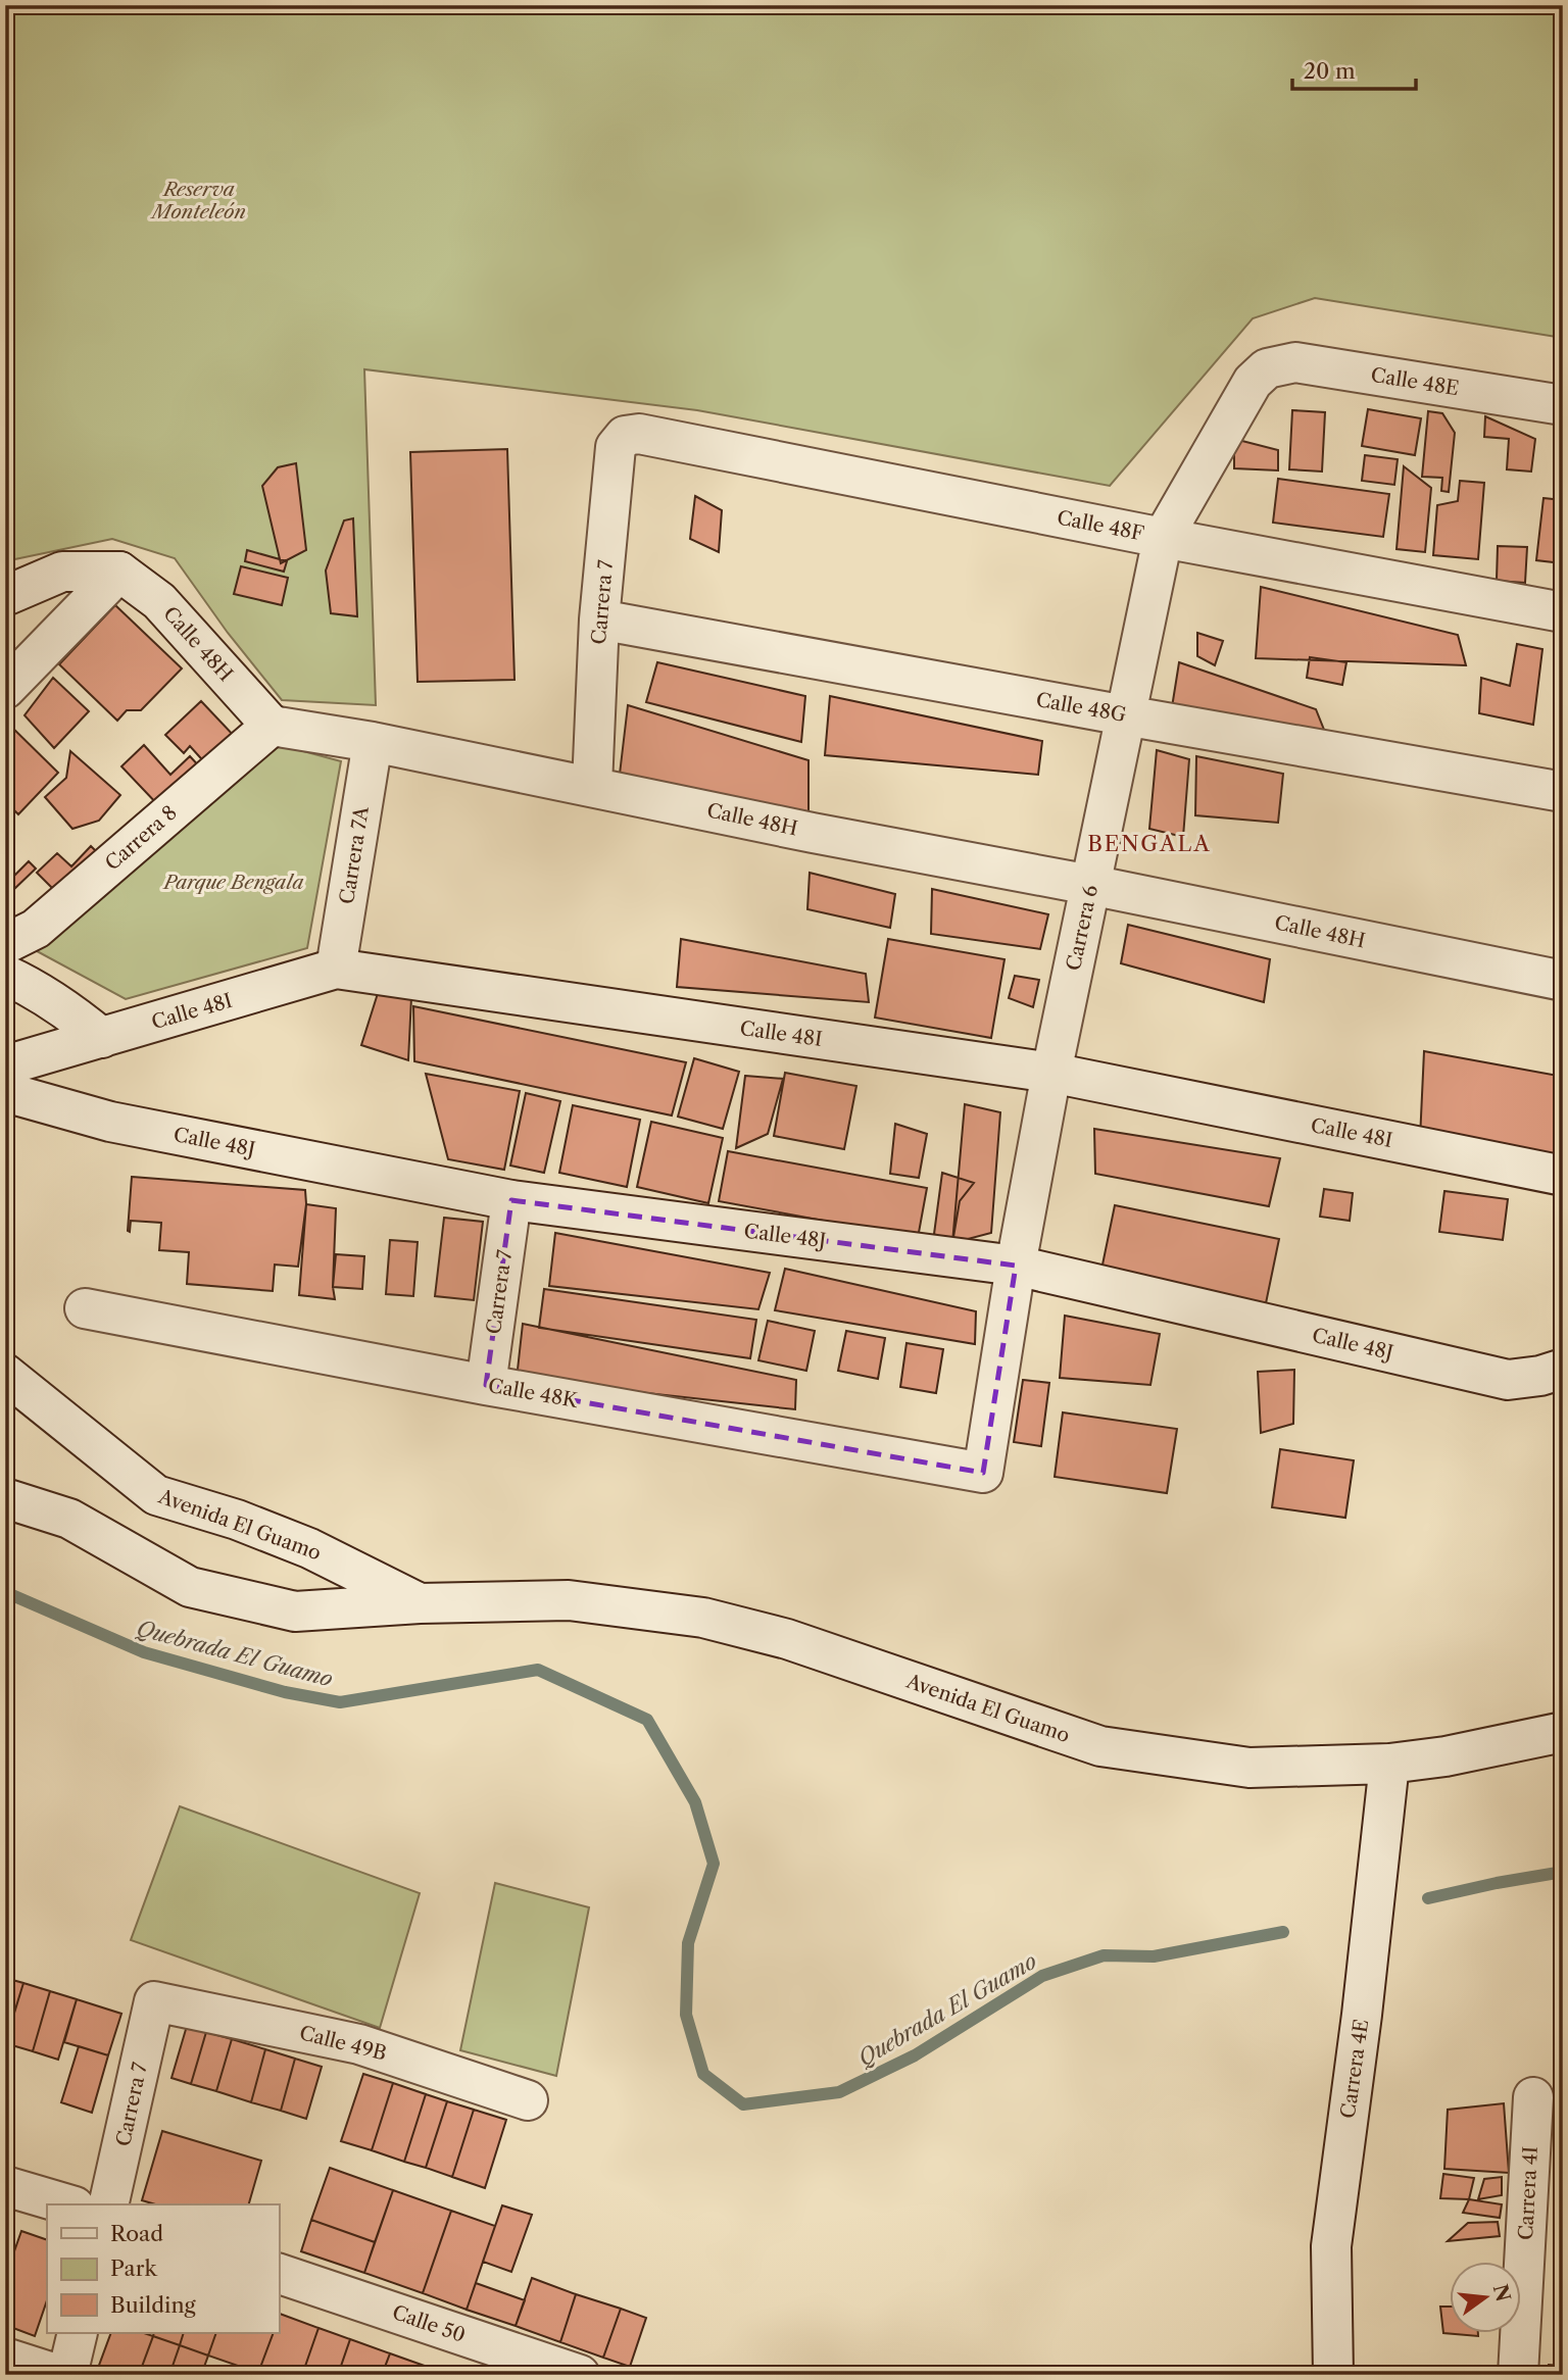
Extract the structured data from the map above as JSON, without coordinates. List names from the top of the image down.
{
  "streets": {
    "street": [
      "Calle 48E",
      "Calle 48F",
      "Carrera 7",
      "Calle 48H",
      "Calle 48G",
      "Carrera 8",
      "Carrera 7A",
      "Carrera 6",
      "Calle 48I",
      "Calle 48J",
      "Calle 48K",
      "Avenida El Guamo",
      "Calle 49B",
      "Carrera 4E",
      "Carrera 4I",
      "Calle 50"
    ]
  },
  "crossings": [
    ["Calle 48E", "Carrera 6"],
    ["Calle 48F", "Carrera 7"],
    ["Calle 48F", "Carrera 6"],
    ["Carrera 7", "Calle 48H"],
    ["Carrera 7", "Calle 48G"],
    ["Carrera 7", "Calle 48J"],
    ["Carrera 7", "Calle 48K"],
    ["Carrera 7", "Calle 49B"],
    ["Calle 48H", "Carrera 8"],
    ["Calle 48H", "Carrera 7A"],
    ["Calle 48H", "Carrera 6"],
    ["Calle 48G", "Carrera 6"],
    ["Carrera 7A", "Calle 48I"],
    ["Carrera 6", "Calle 48I"],
    ["Carrera 6", "Calle 48J"],
    ["Carrera 6", "Calle 48K"],
    ["Avenida El Guamo", "Carrera 4E"]
  ],
  "districts": ["BENGALA"],
  "water": ["Quebrada El Guamo"],
  "parks": ["Reserva Monteleón", "Parque Bengala"],
  "legend": ["Road", "Park", "Building"],
  "scale_bar": "20 m",
  "north": "right"
}
